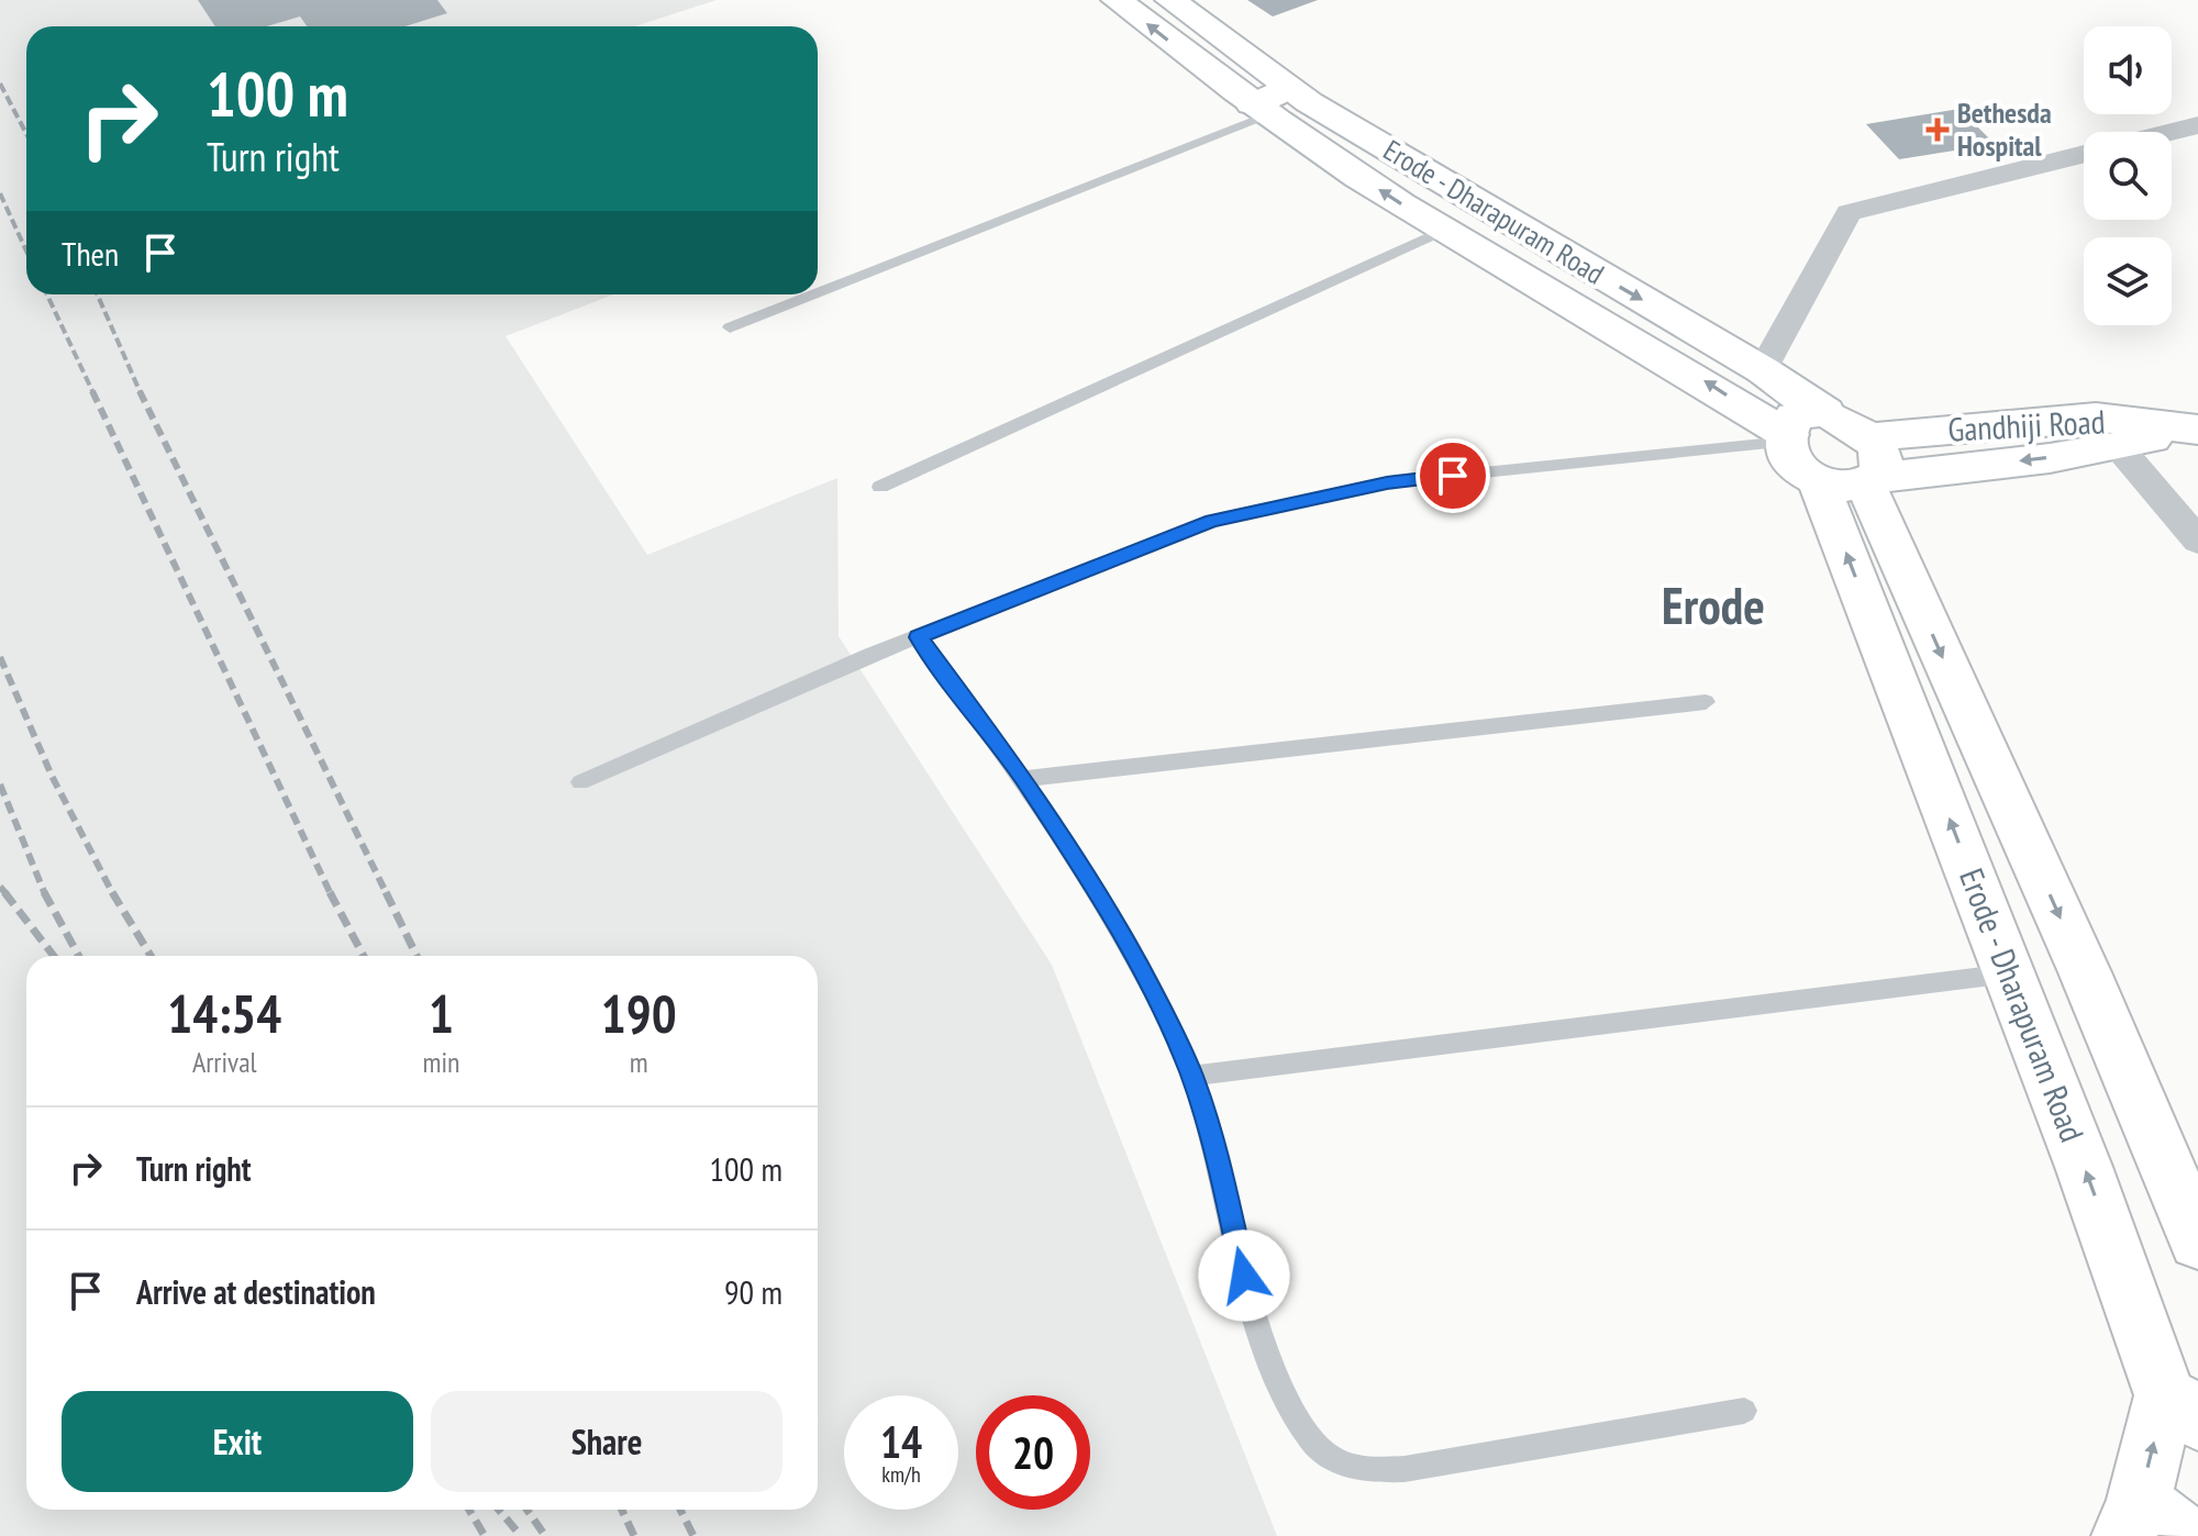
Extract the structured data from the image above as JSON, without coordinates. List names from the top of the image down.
{
  "streets": {
    "main road": ["Erode - Dharapuram Road", "Gandhiji Road"]
  },
  "crossings": [
    ["Erode - Dharapuram Road", "Gandhiji Road"]
  ],
  "districts": ["Erode"],
  "places": {
    "health": ["Bethesda Hospital"]
  },
  "page": {
    "turn": ["100 m", "Turn right"],
    "then": "Then",
    "eta": [
      "14:54",
      "Arrival",
      "1",
      "min",
      "190",
      "m"
    ],
    "list": [
      {
        "name": "Turn right",
        "value": "100 m"
      },
      {
        "name": "Arrive at destination",
        "value": "90 m"
      }
    ],
    "buttons": ["Exit", "Share"],
    "speed": "14 km/h",
    "limit": "20"
  }
}
